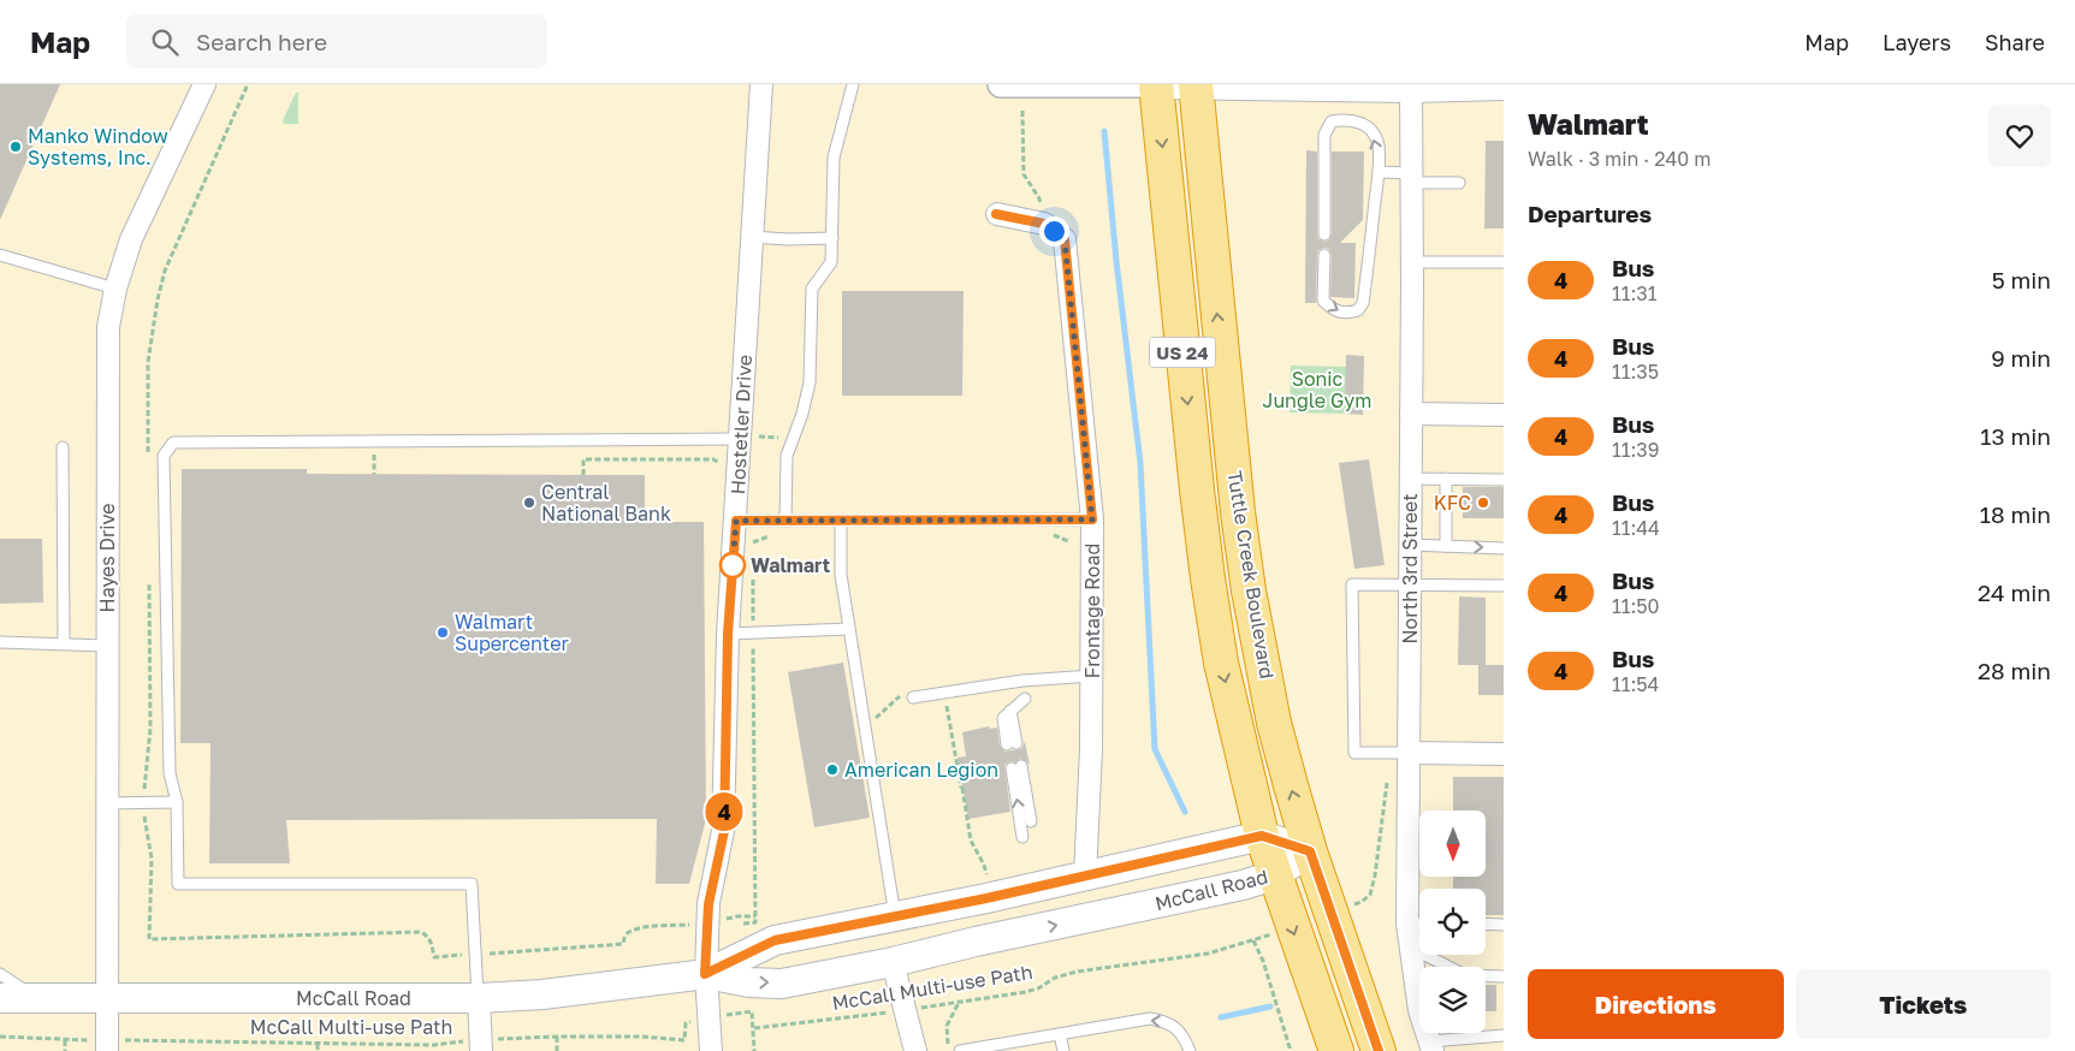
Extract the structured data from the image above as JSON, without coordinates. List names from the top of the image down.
{
  "streets": {
    "highway": ["US 24", "Tuttle Creek Boulevard"],
    "main road": ["McCall Road"],
    "street": [
      "Hostetler Drive",
      "Hayes Drive",
      "North 3rd Street",
      "Frontage Road"
    ],
    "path": ["McCall Multi-use Path"]
  },
  "crossings": [
    ["Hostetler Drive", "McCall Road"],
    ["Hayes Drive", "McCall Road"],
    ["Hayes Drive", "McCall Multi-use Path"],
    ["Tuttle Creek Boulevard", "McCall Road"],
    ["Frontage Road", "McCall Road"]
  ],
  "parks": ["Sonic Jungle Gym"],
  "places": [
    "Manko Window Systems, Inc.",
    "Central National Bank",
    "KFC",
    "Walmart",
    "Walmart Supercenter",
    "American Legion"
  ],
  "lines": ["bus line 4"],
  "north": "bottom",
  "page": {
    "header": "Map",
    "search": "Search here",
    "nav": ["Map", "Layers", "Share"],
    "on_map": "4",
    "heading": [
      ["Walmart", "Walk · 3 min · 240 m"],
      "Departures"
    ],
    "list": [
      {
        "mark": "4",
        "name": "Bus",
        "note": "11:31",
        "value": "5 min"
      },
      {
        "mark": "4",
        "name": "Bus",
        "note": "11:35",
        "value": "9 min"
      },
      {
        "mark": "4",
        "name": "Bus",
        "note": "11:39",
        "value": "13 min"
      },
      {
        "mark": "4",
        "name": "Bus",
        "note": "11:44",
        "value": "18 min"
      },
      {
        "mark": "4",
        "name": "Bus",
        "note": "11:50",
        "value": "24 min"
      },
      {
        "mark": "4",
        "name": "Bus",
        "note": "11:54",
        "value": "28 min"
      }
    ],
    "buttons": ["Directions", "Tickets"]
  }
}
